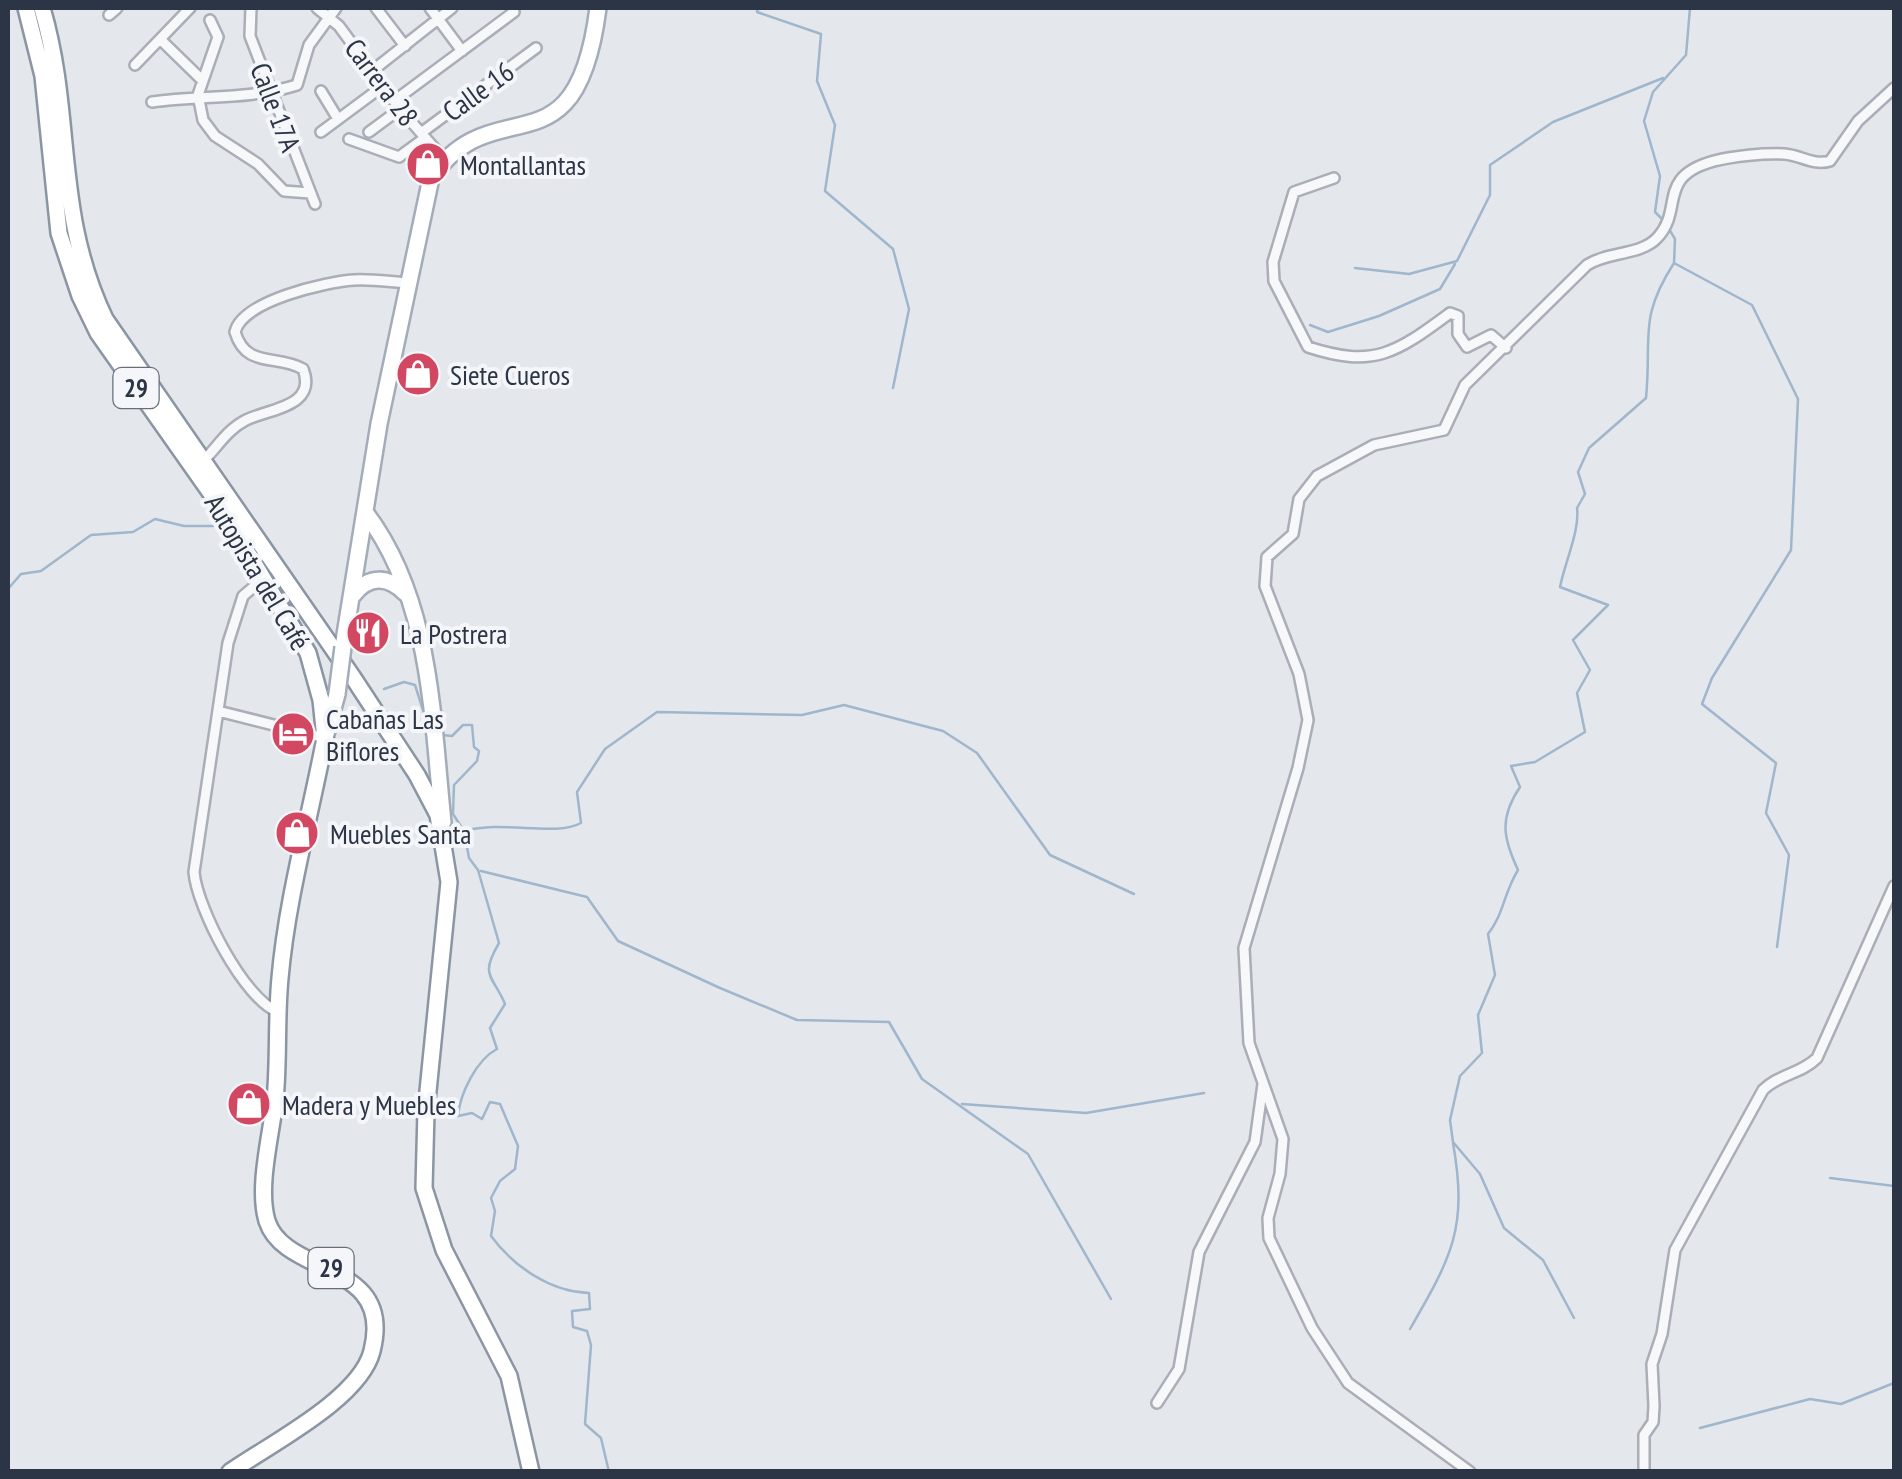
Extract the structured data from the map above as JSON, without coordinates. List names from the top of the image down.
{
  "streets": {
    "main road": ["29", "Autopista del Café"],
    "street": ["Carrera 28", "Calle 16", "Calle 17A"]
  },
  "crossings": [
    ["Carrera 28", "Calle 16"]
  ],
  "places": {
    "shop": [
      "Montallantas",
      "Siete Cueros",
      "Muebles Santa",
      "Madera y Muebles"
    ],
    "restaurant": ["La Postrera"],
    "hotel": ["Cabañas Las Biflores"]
  }
}
